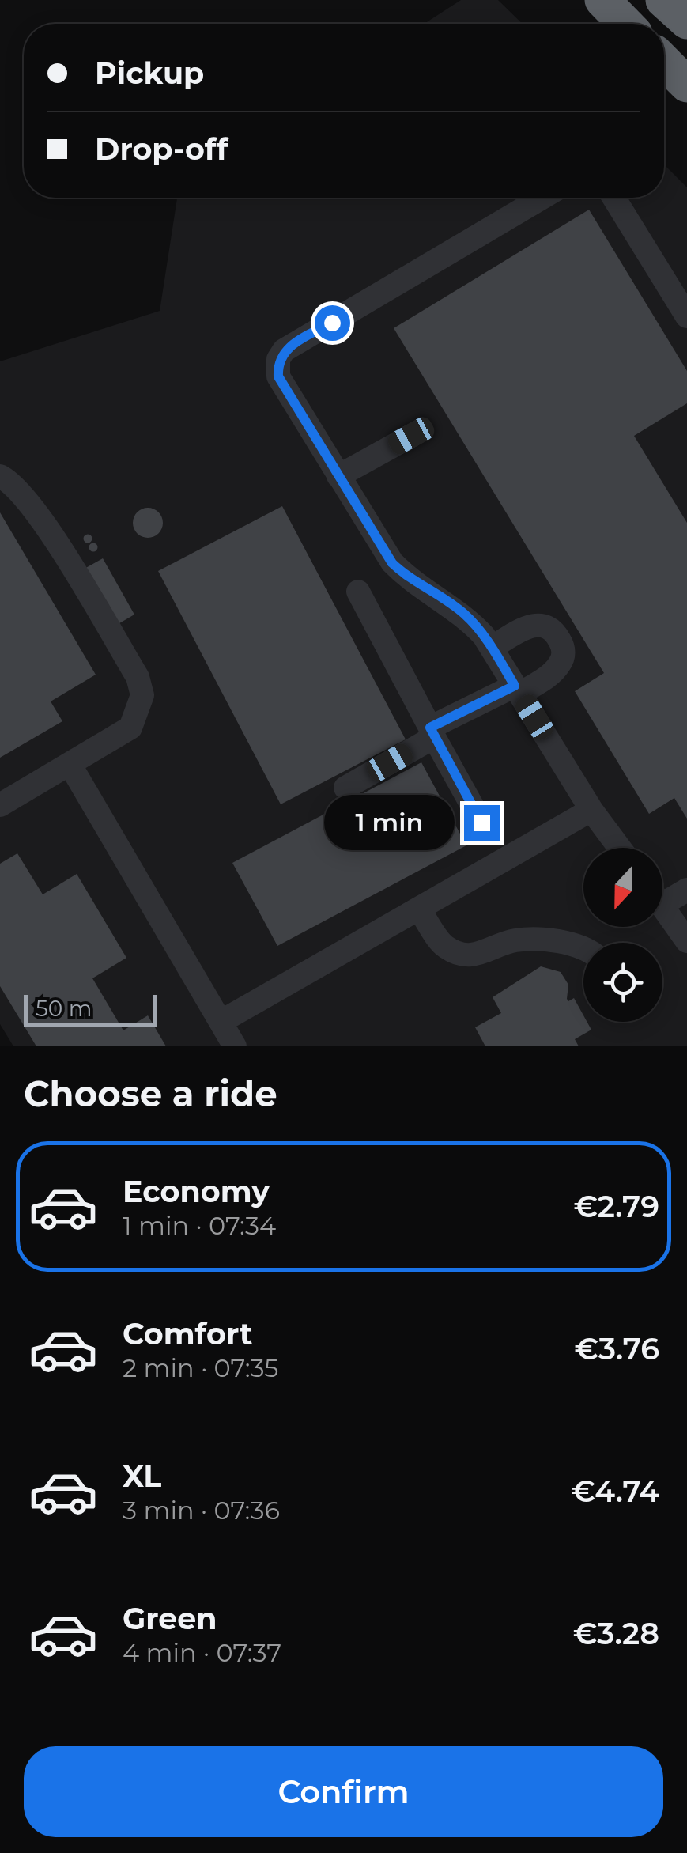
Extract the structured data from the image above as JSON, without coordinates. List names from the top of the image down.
{
  "scale_bar": "50 m",
  "north": "bottom",
  "page": {
    "banner": ["Pickup", "Drop-off"],
    "bubble": "1 min",
    "scale": "50 m",
    "heading": "Choose a ride",
    "list": [
      {
        "name": "Economy",
        "note": "1 min · 07:34",
        "value": "€2.79"
      },
      {
        "name": "Comfort",
        "note": "2 min · 07:35",
        "value": "€3.76"
      },
      {
        "name": "XL",
        "note": "3 min · 07:36",
        "value": "€4.74"
      },
      {
        "name": "Green",
        "note": "4 min · 07:37",
        "value": "€3.28"
      }
    ],
    "buttons": "Confirm"
  }
}
